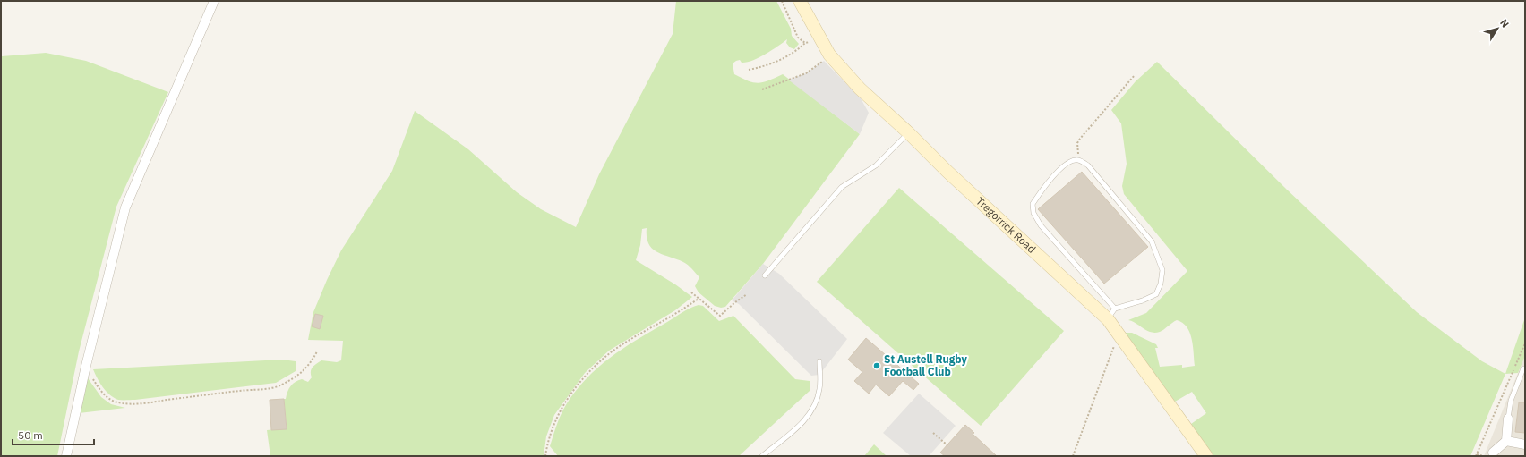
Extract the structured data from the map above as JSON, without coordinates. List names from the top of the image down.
{
  "streets": {
    "street": ["Tregorrick Road"]
  },
  "places": ["St Austell Rugby Football Club"],
  "scale_bar": "50 m",
  "north": "top right"
}
